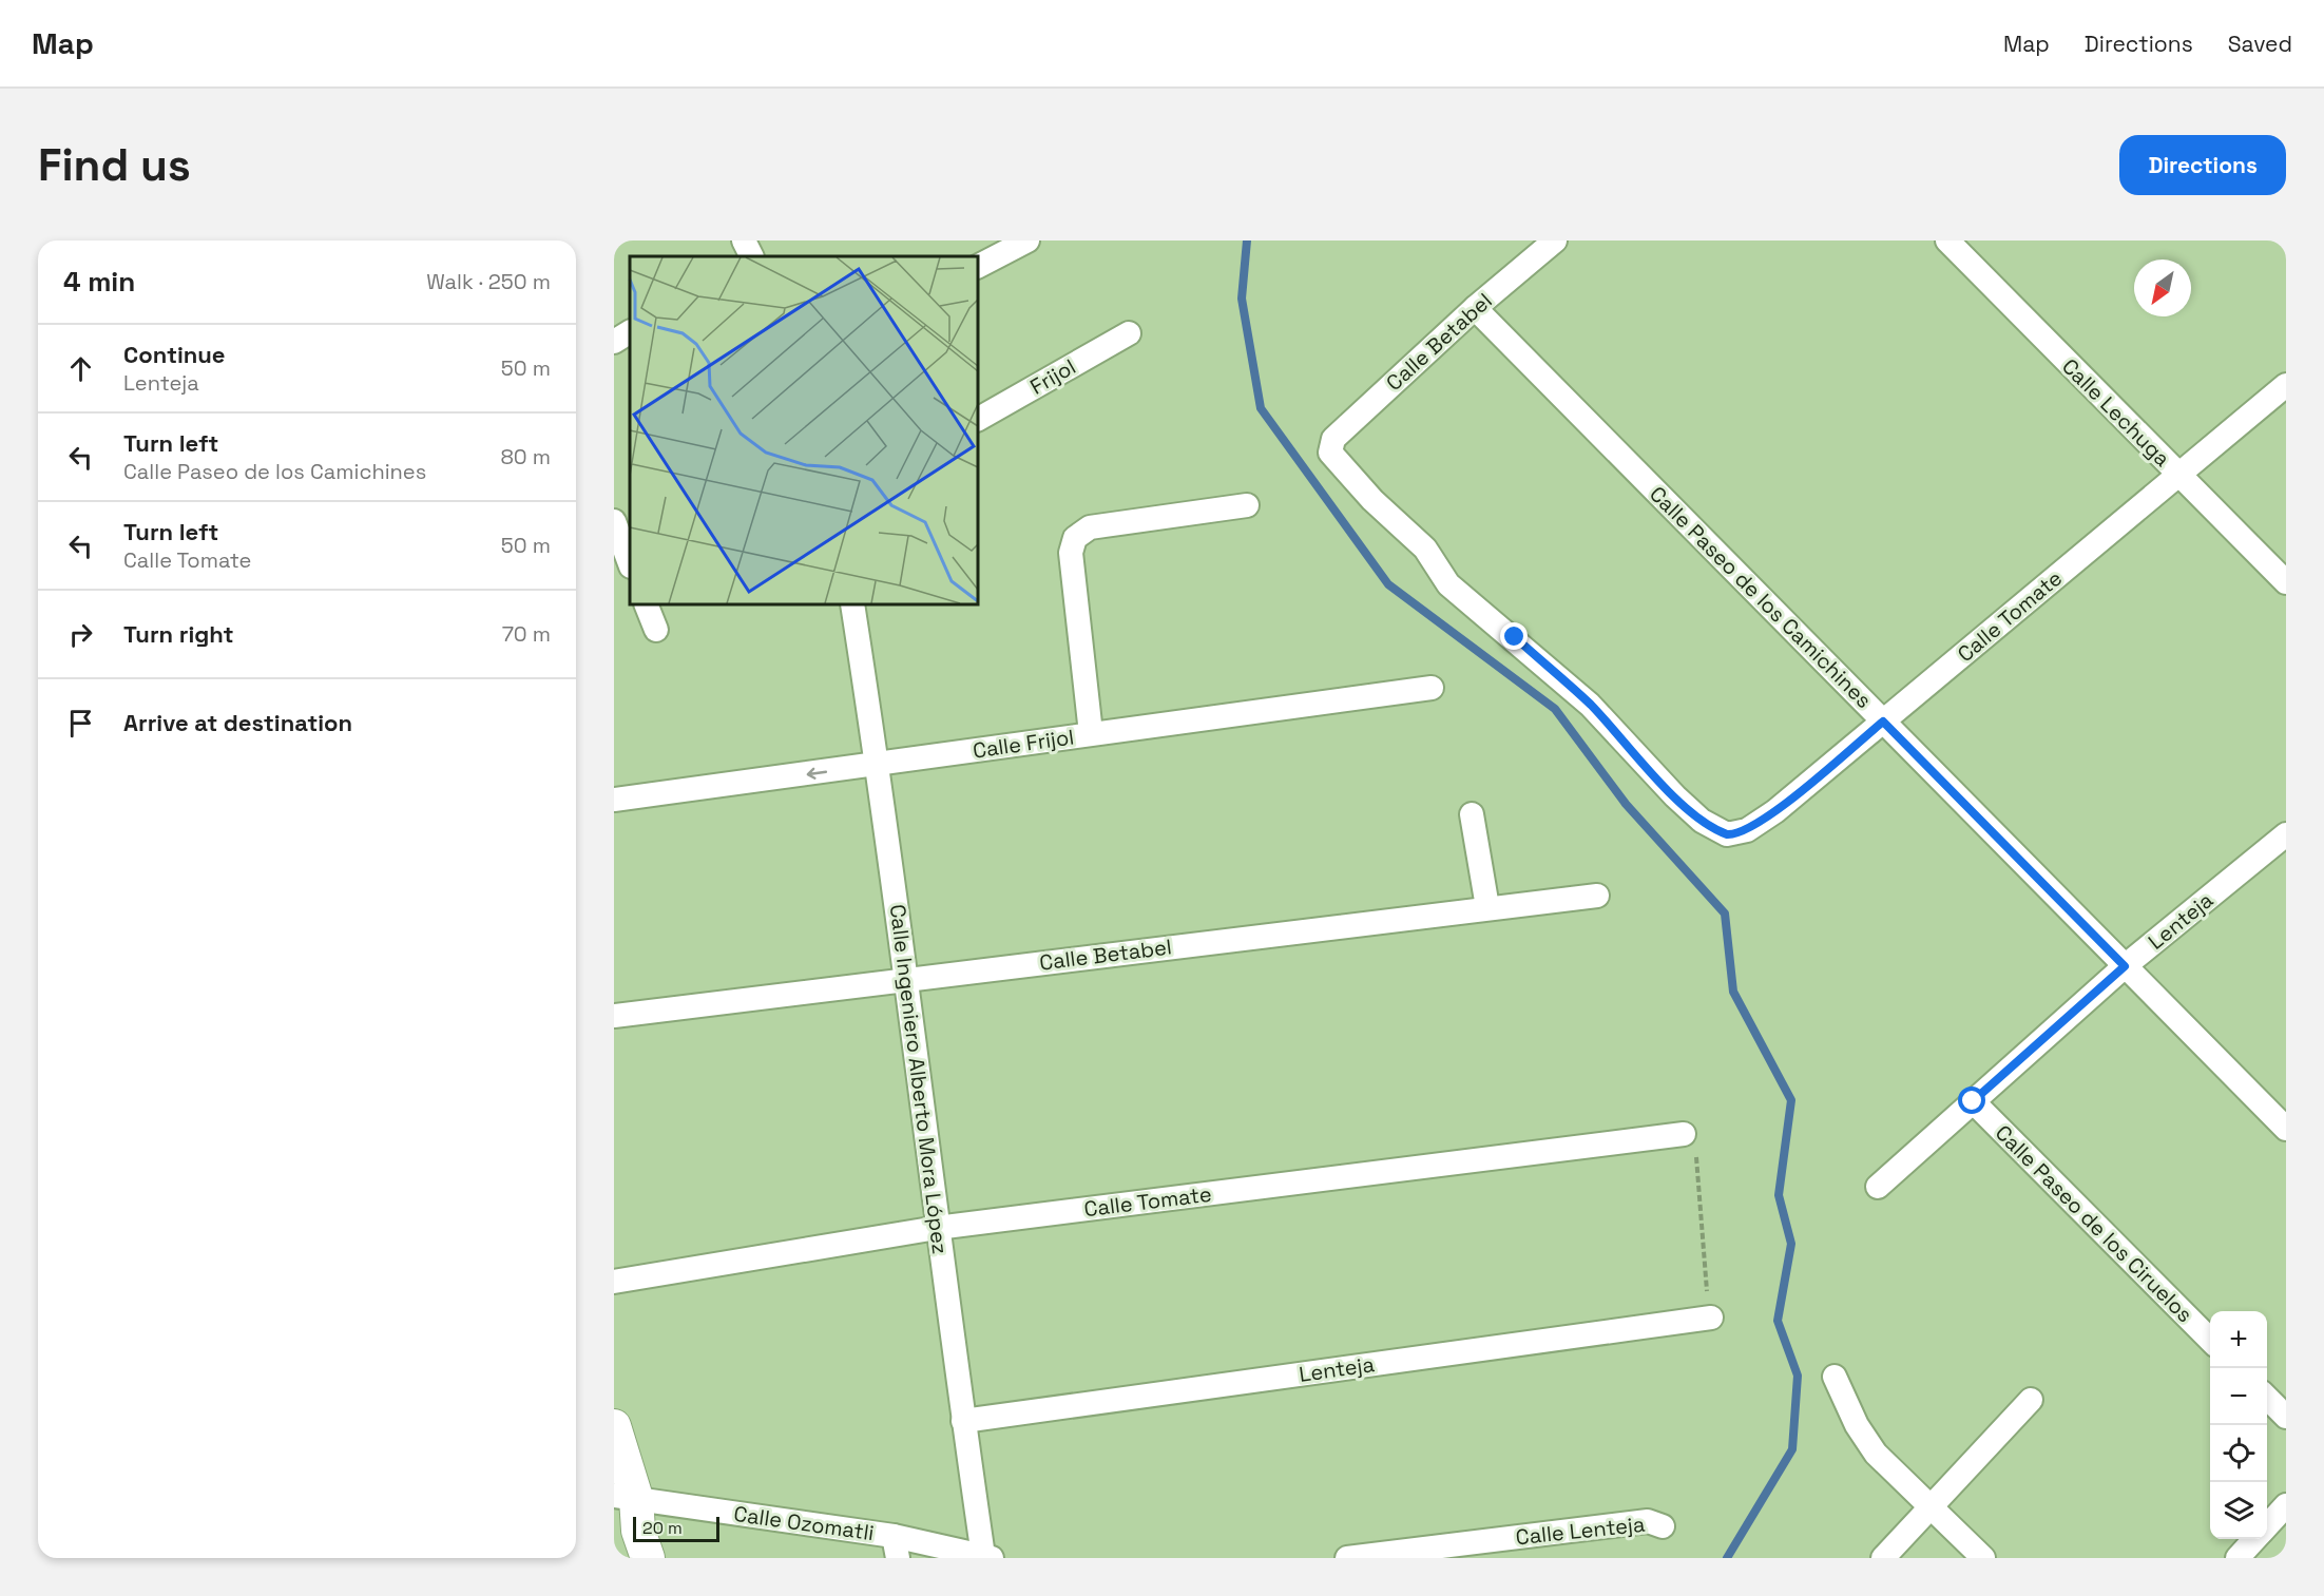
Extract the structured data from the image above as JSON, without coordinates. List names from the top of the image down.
{
  "streets": {
    "street": [
      "Calle Betabel",
      "Frijol",
      "Calle Lechuga",
      "Calle Paseo de los Camichines",
      "Calle Tomate",
      "Calle Frijol",
      "Lenteja",
      "Calle Ingeniero Alberto Mora López",
      "Calle Paseo de los Ciruelos",
      "Calle Ozomatli",
      "Calle Lenteja"
    ]
  },
  "crossings": [
    ["Calle Betabel", "Calle Paseo de los Camichines"],
    ["Calle Betabel", "Calle Tomate"],
    ["Calle Betabel", "Calle Ingeniero Alberto Mora López"],
    ["Calle Lechuga", "Calle Tomate"],
    ["Calle Paseo de los Camichines", "Calle Tomate"],
    ["Calle Paseo de los Camichines", "Lenteja"],
    ["Calle Tomate", "Calle Ingeniero Alberto Mora López"],
    ["Calle Frijol", "Calle Ingeniero Alberto Mora López"],
    ["Lenteja", "Calle Ingeniero Alberto Mora López"],
    ["Lenteja", "Calle Paseo de los Ciruelos"],
    ["Calle Ingeniero Alberto Mora López", "Calle Ozomatli"]
  ],
  "scale_bar": "20 m",
  "north": "bottom left",
  "page": {
    "header": "Map",
    "nav": ["Map", "Directions", "Saved"],
    "buttons": "Directions",
    "title": "Find us",
    "heading": ["4 min", "Walk · 250 m"],
    "list": [
      ["Continue", "Lenteja", "50 m"],
      ["Turn left", "Calle Paseo de los Camichines", "80 m"],
      ["Turn left", "Calle Tomate", "50 m"],
      ["Turn right", "70 m"],
      "Arrive at destination"
    ],
    "map_buttons": ["+", "−"],
    "scale": "20 m"
  }
}
